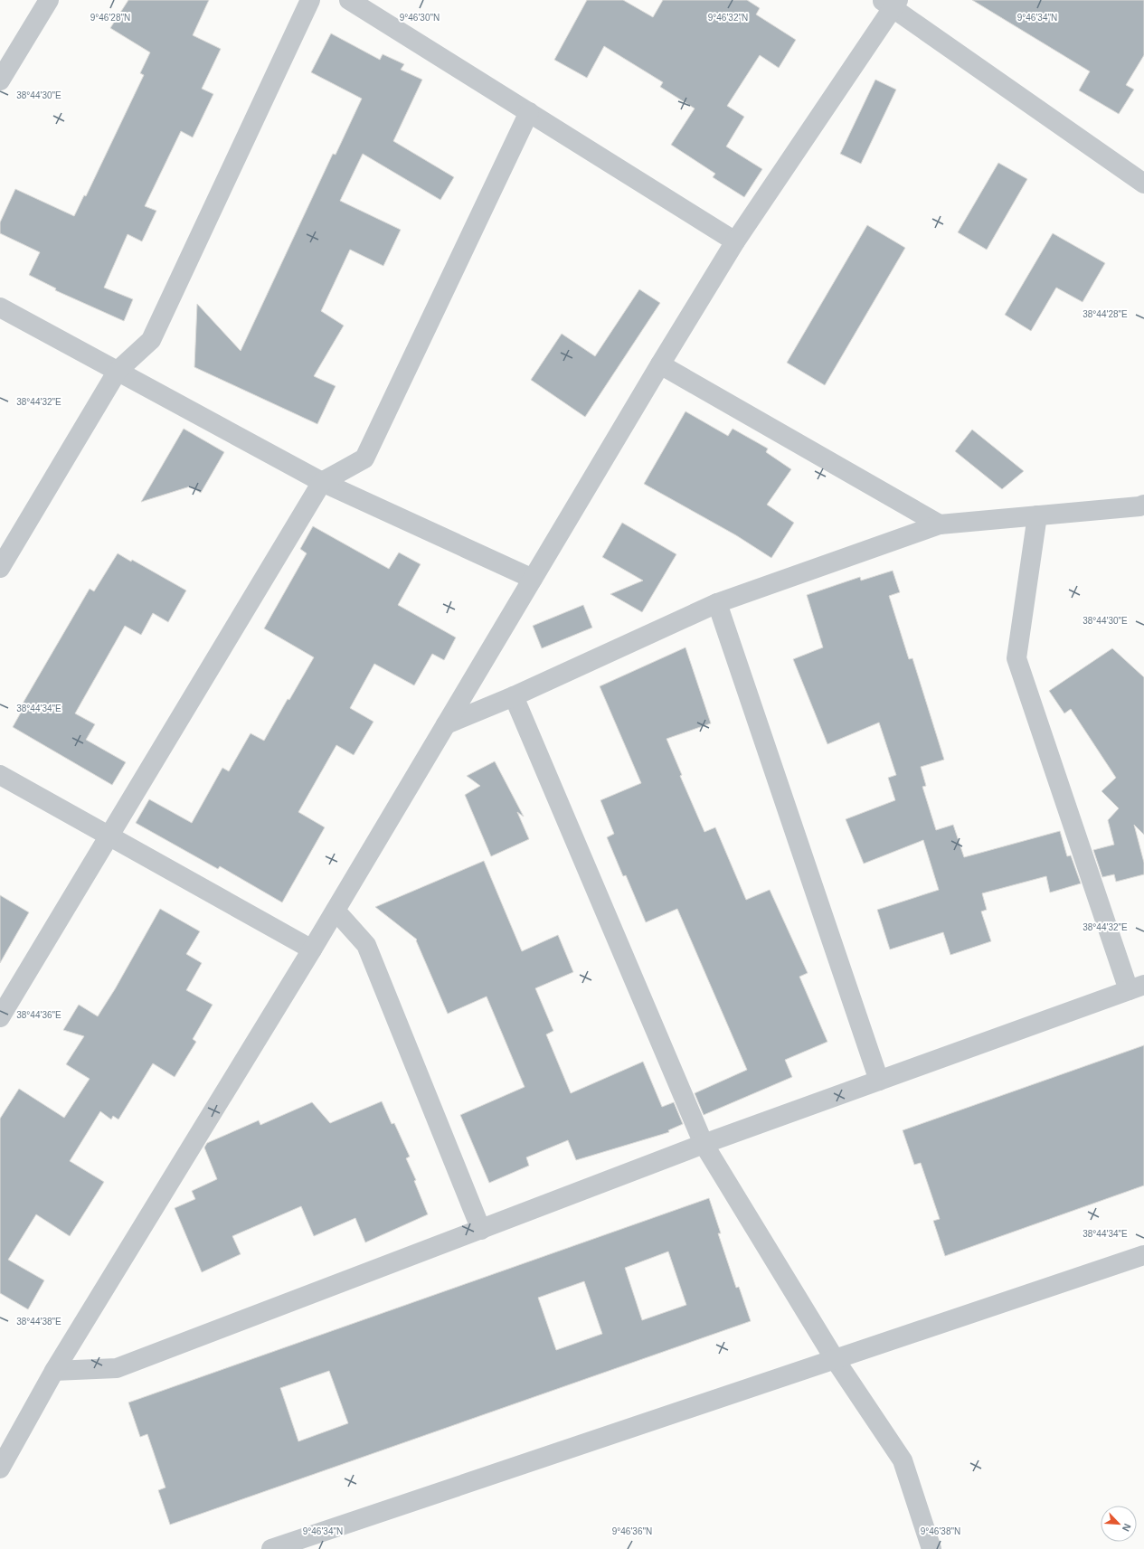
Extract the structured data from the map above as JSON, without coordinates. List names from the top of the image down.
{
  "north": "bottom right",
  "coordinates": [
    "9°46'30\"N",
    "9°46'32\"N",
    "9°46'34\"N",
    "9°46'28\"N",
    "38°44'30\"E",
    "38°44'28\"E",
    "38°44'32\"E",
    "38°44'34\"E",
    "38°44'36\"E",
    "38°44'38\"E",
    "9°46'36\"N",
    "9°46'38\"N"
  ]
}
